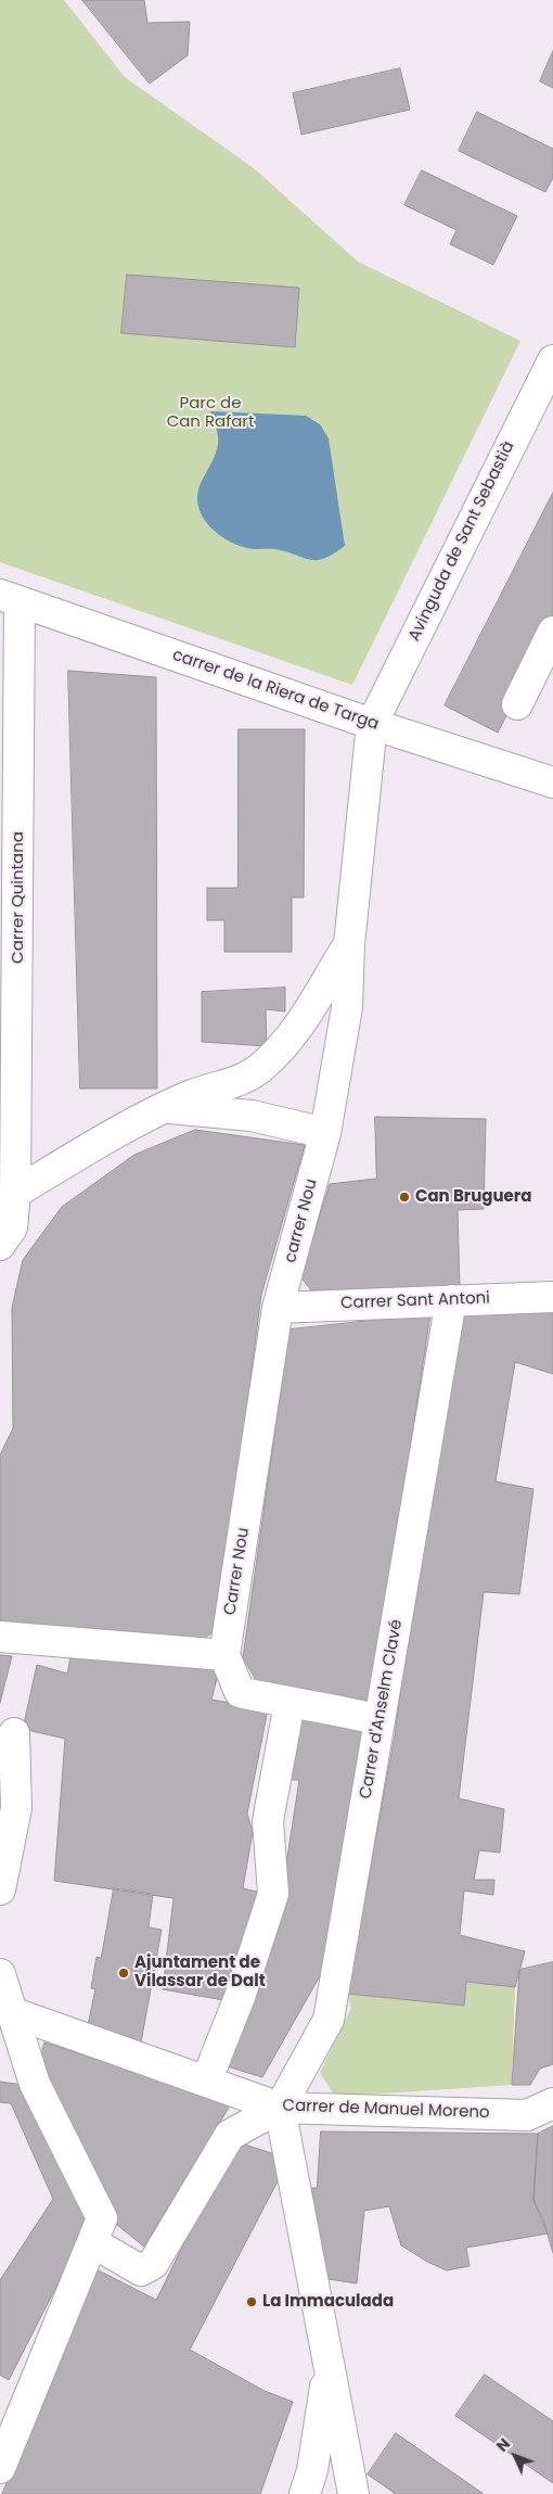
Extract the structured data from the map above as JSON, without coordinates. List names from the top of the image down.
{
  "streets": {
    "street": [
      "Avinguda de Sant Sebastià",
      "carrer de la Riera de Targa",
      "Carrer Quintana",
      "carrer Nou",
      "Carrer Sant Antoni",
      "Carrer Nou",
      "Carrer d'Anselm Clavé",
      "Carrer de Manuel Moreno"
    ]
  },
  "crossings": [
    ["Avinguda de Sant Sebastià", "carrer de la Riera de Targa"],
    ["Avinguda de Sant Sebastià", "carrer Nou"],
    ["carrer de la Riera de Targa", "Carrer Quintana"],
    ["carrer de la Riera de Targa", "carrer Nou"],
    ["carrer Nou", "Carrer Sant Antoni"],
    ["carrer Nou", "Carrer Nou"],
    ["Carrer Sant Antoni", "Carrer Nou"],
    ["Carrer Sant Antoni", "Carrer d'Anselm Clavé"],
    ["Carrer d'Anselm Clavé", "Carrer de Manuel Moreno"]
  ],
  "parks": ["Parc de Can Rafart"],
  "places": ["Can Bruguera", "Ajuntament de Vilassar de Dalt", "La Immaculada"],
  "north": "top left"
}
